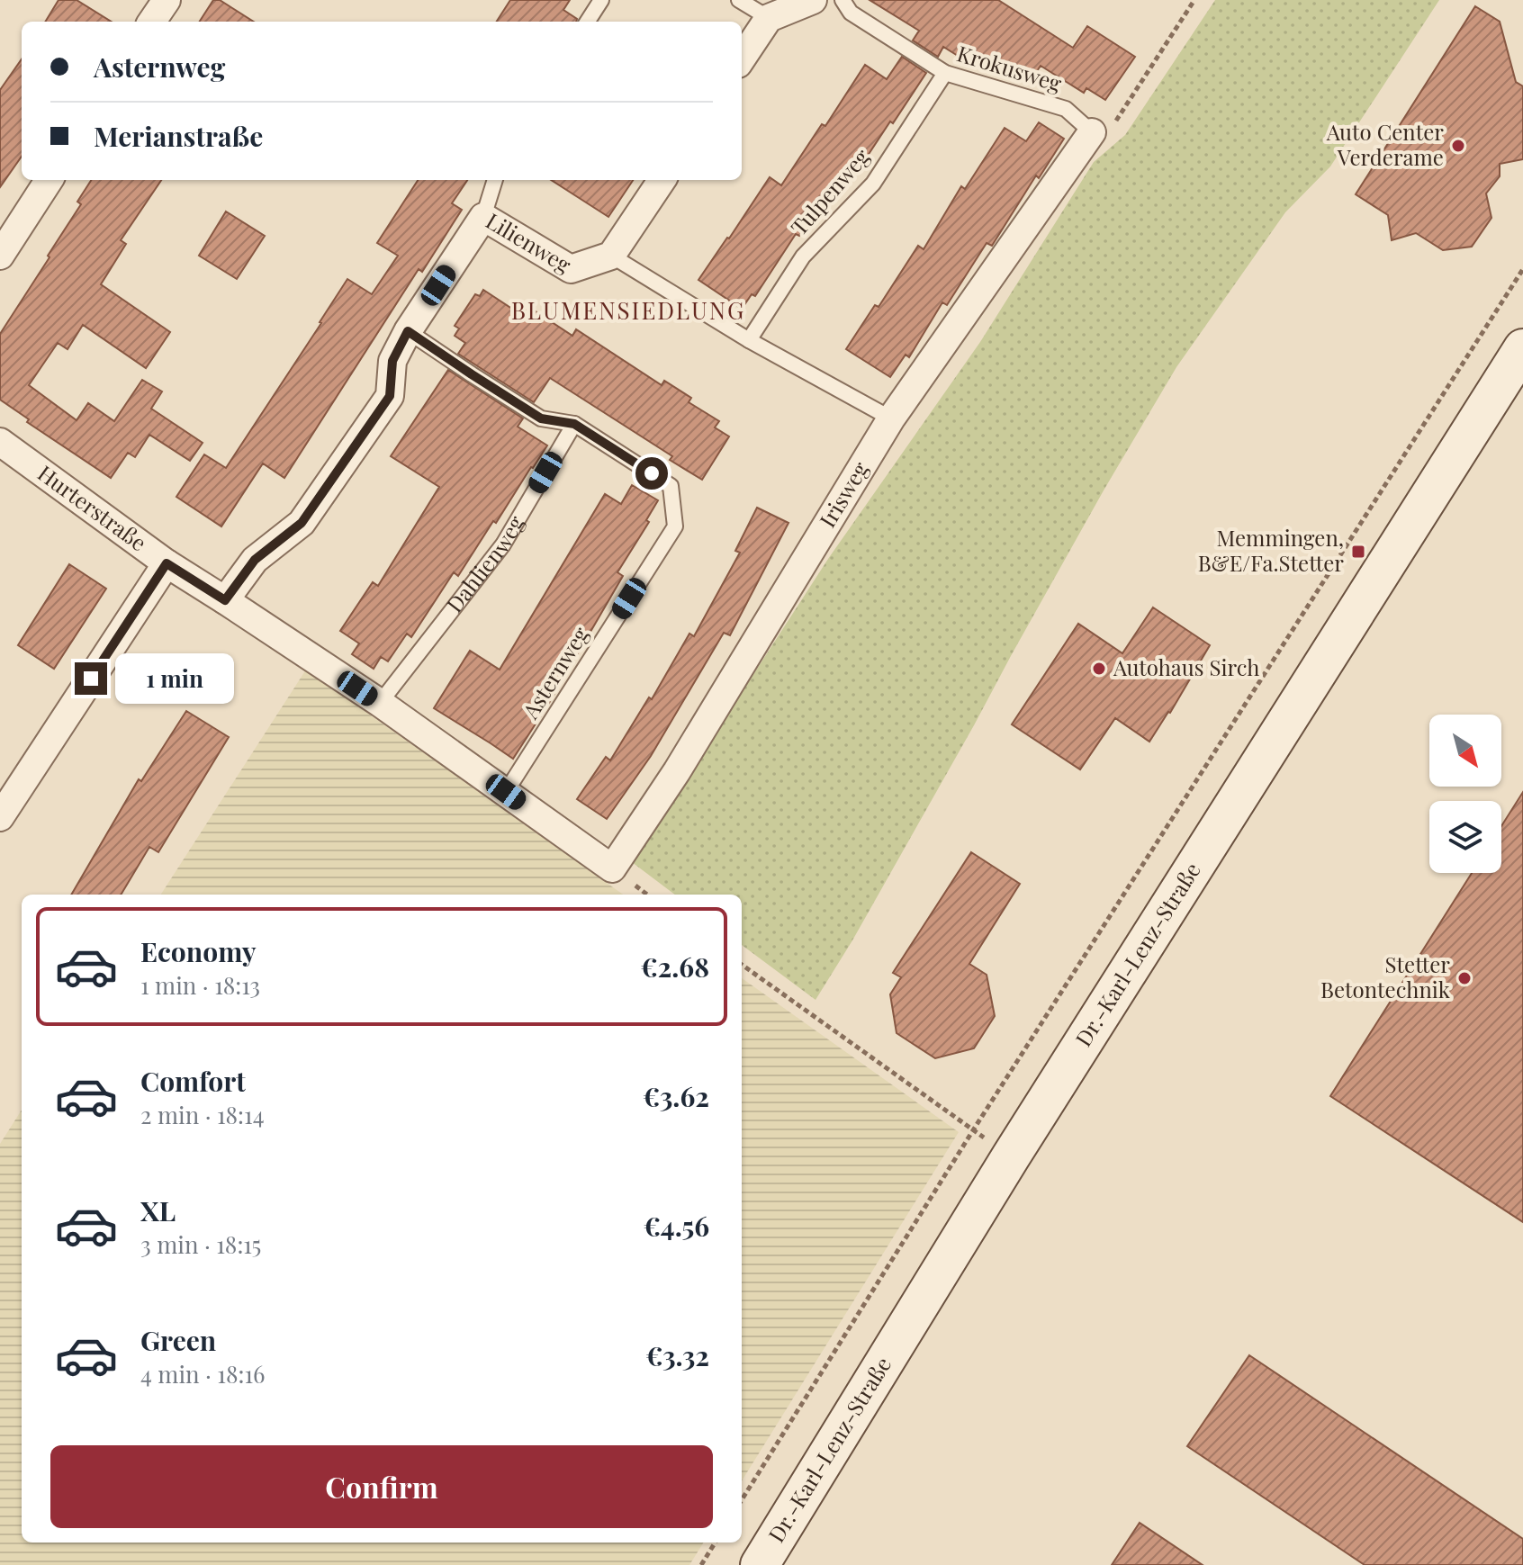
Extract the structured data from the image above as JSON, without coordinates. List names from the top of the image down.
{
  "streets": {
    "street": [
      "Lilienweg",
      "Irisweg",
      "Hurterstraße",
      "Dr.-Karl-Lenz-Straße"
    ],
    "lane": [
      "Krokusweg",
      "Tulpenweg",
      "Dahlienweg",
      "Asternweg"
    ]
  },
  "crossings": [
    ["Krokusweg", "Tulpenweg"],
    ["Krokusweg", "Irisweg"],
    ["Irisweg", "Hurterstraße"],
    ["Hurterstraße", "Dahlienweg"],
    ["Hurterstraße", "Asternweg"],
    ["Dahlienweg", "Asternweg"]
  ],
  "districts": ["BLUMENSIEDLUNG"],
  "places": {
    "other": ["Auto Center Verderame", "Autohaus Sirch", "Stetter Betontechnik"],
    "transit": ["Memmingen, B&E/Fa.Stetter"]
  },
  "north": "bottom right",
  "page": {
    "banner": ["Asternweg", "Merianstraße"],
    "bubble": "1 min",
    "list": [
      {
        "name": "Economy",
        "note": "1 min · 18:13",
        "value": "€2.68"
      },
      {
        "name": "Comfort",
        "note": "2 min · 18:14",
        "value": "€3.62"
      },
      {
        "name": "XL",
        "note": "3 min · 18:15",
        "value": "€4.56"
      },
      {
        "name": "Green",
        "note": "4 min · 18:16",
        "value": "€3.32"
      }
    ],
    "buttons": "Confirm"
  }
}
